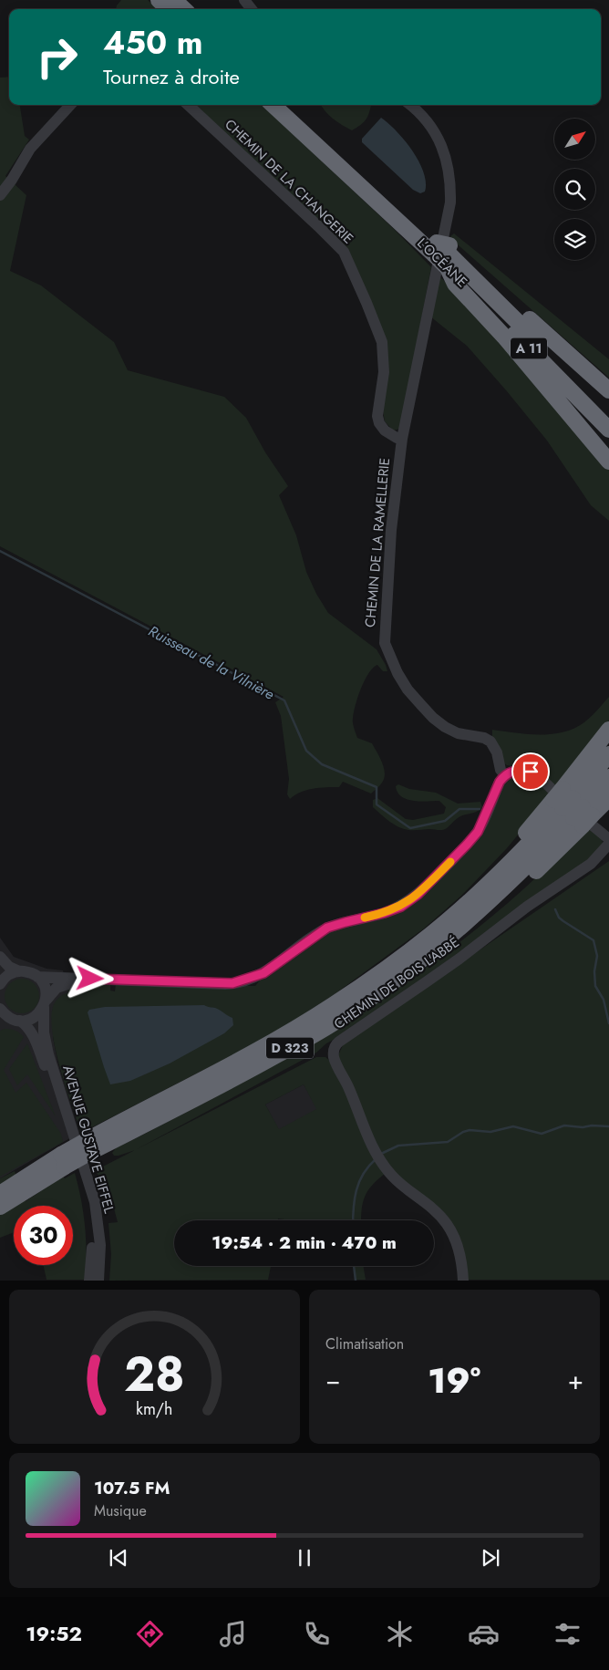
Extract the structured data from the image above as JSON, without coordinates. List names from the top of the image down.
{
  "streets": {
    "highway": ["L’OCÉANE", "A 11", "D 323"],
    "street": [
      "CHEMIN DE LA CHANGERIE",
      "CHEMIN DE LA RAMELLERIE",
      "CHEMIN DE BOIS L'ABBÉ",
      "AVENUE GUSTAVE EIFFEL"
    ]
  },
  "crossings": [
    ["CHEMIN DE LA CHANGERIE", "CHEMIN DE LA RAMELLERIE"]
  ],
  "water": ["Ruisseau de la Vilnière"],
  "north": "top right",
  "page": {
    "turn": ["450 m", "Tournez à droite"],
    "limit": "30",
    "trip": "19:54 · 2 min · 470 m",
    "tile": "Climatisation",
    "heat": ["−", "19°", "+"],
    "song": ["107.5 FM", "Musique"],
    "tabs": "19:52",
    "gauge": ["28", "km/h"]
  }
}
